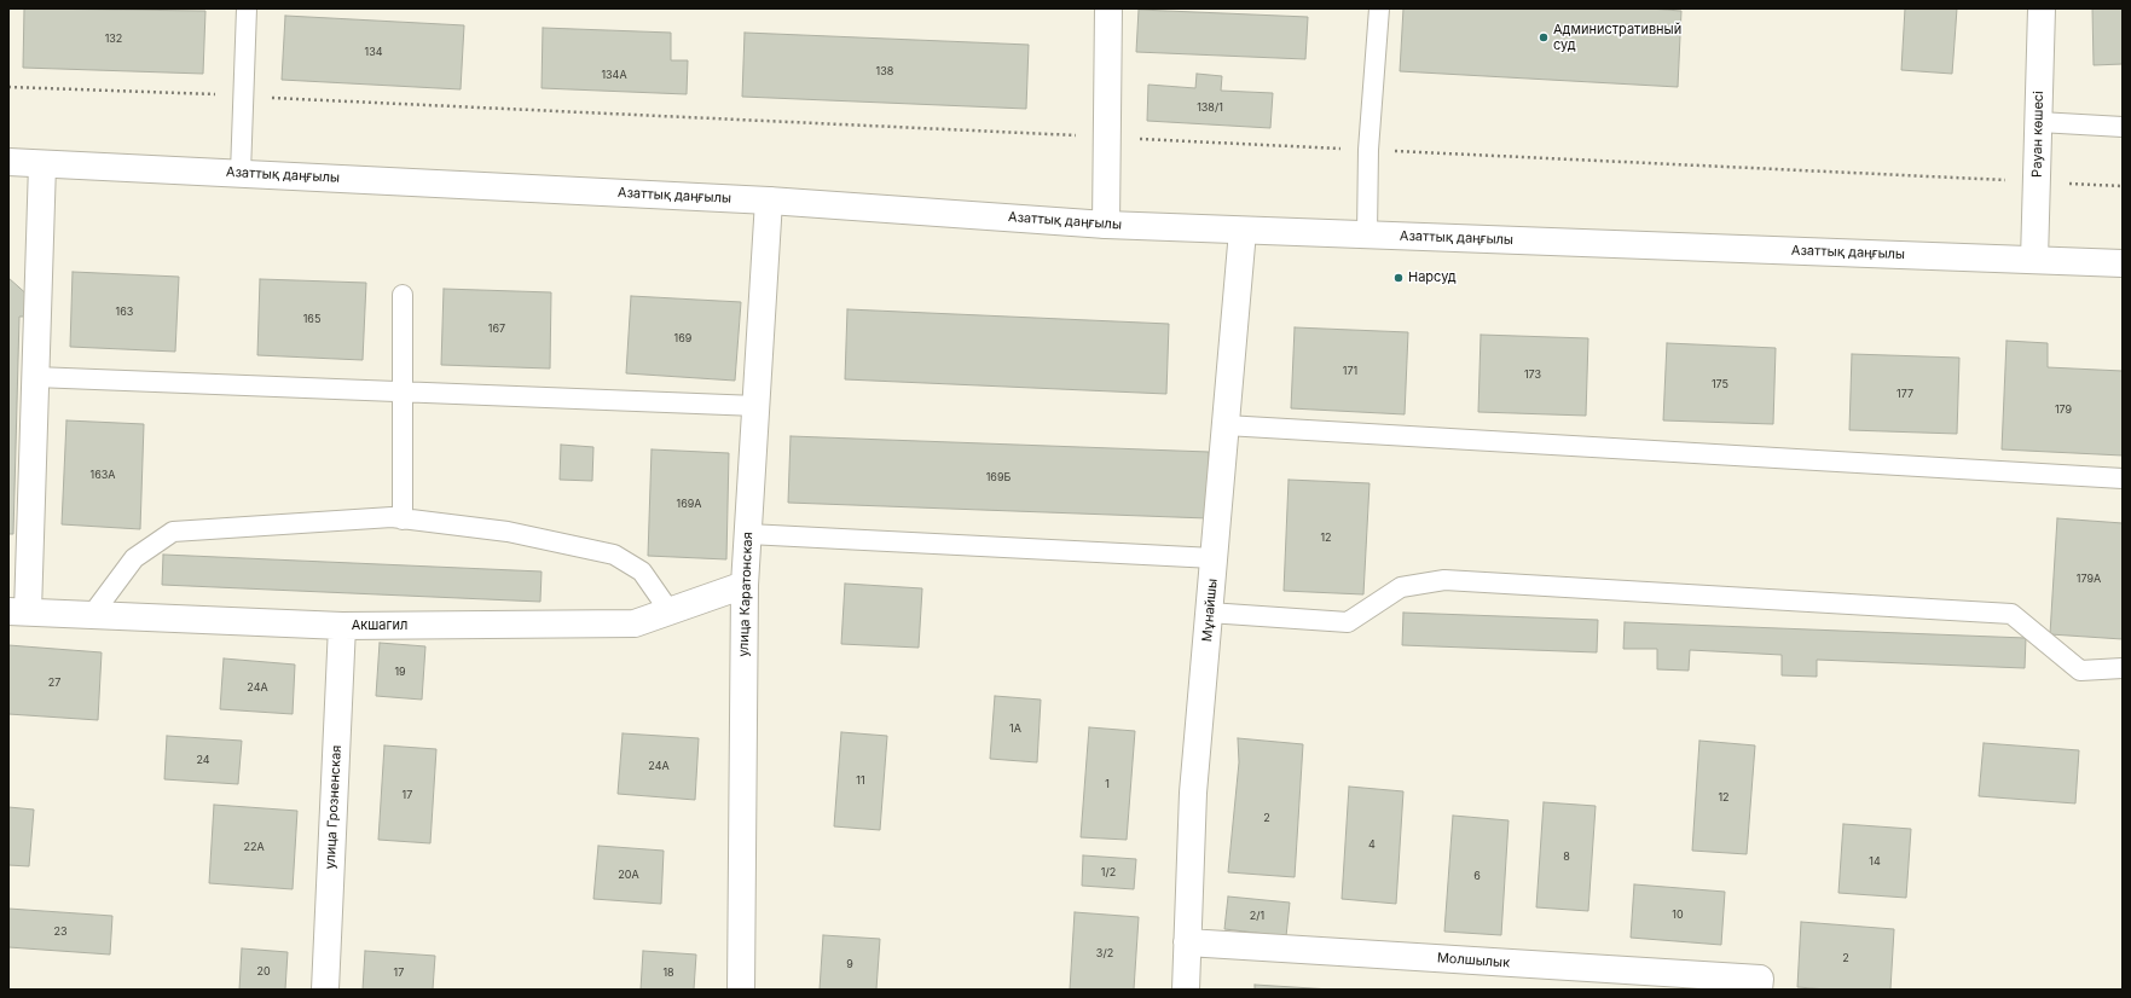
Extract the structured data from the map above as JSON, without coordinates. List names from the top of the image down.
{
  "streets": {
    "street": [
      "Рауан көшесі",
      "Азаттық даңғылы",
      "улица Каратонская",
      "Мұнайшы",
      "Акшагил",
      "улица Грозненская",
      "Молшылык"
    ]
  },
  "crossings": [
    ["Рауан көшесі", "Азаттық даңғылы"],
    ["Азаттық даңғылы", "улица Каратонская"],
    ["Азаттық даңғылы", "Мұнайшы"],
    ["улица Каратонская", "Акшагил"],
    ["Мұнайшы", "Молшылык"],
    ["Акшагил", "улица Грозненская"]
  ],
  "places": ["Административный суд", "Нарсуд"],
  "house_numbers": [
    "132",
    "134",
    "138",
    "134А",
    "138/1",
    "163",
    "165",
    "167",
    "169",
    "171",
    "173",
    "175",
    "177",
    "179",
    "163А",
    "169Б",
    "169А",
    "12",
    "179А",
    "19",
    "27",
    "24А",
    "1А",
    "24",
    "24А",
    "11",
    "1",
    "17",
    "12",
    "2",
    "4",
    "22А",
    "8",
    "14",
    "1/2",
    "20А",
    "6",
    "10",
    "2/1",
    "23",
    "3/2",
    "2",
    "9",
    "20",
    "17",
    "18"
  ]
}
